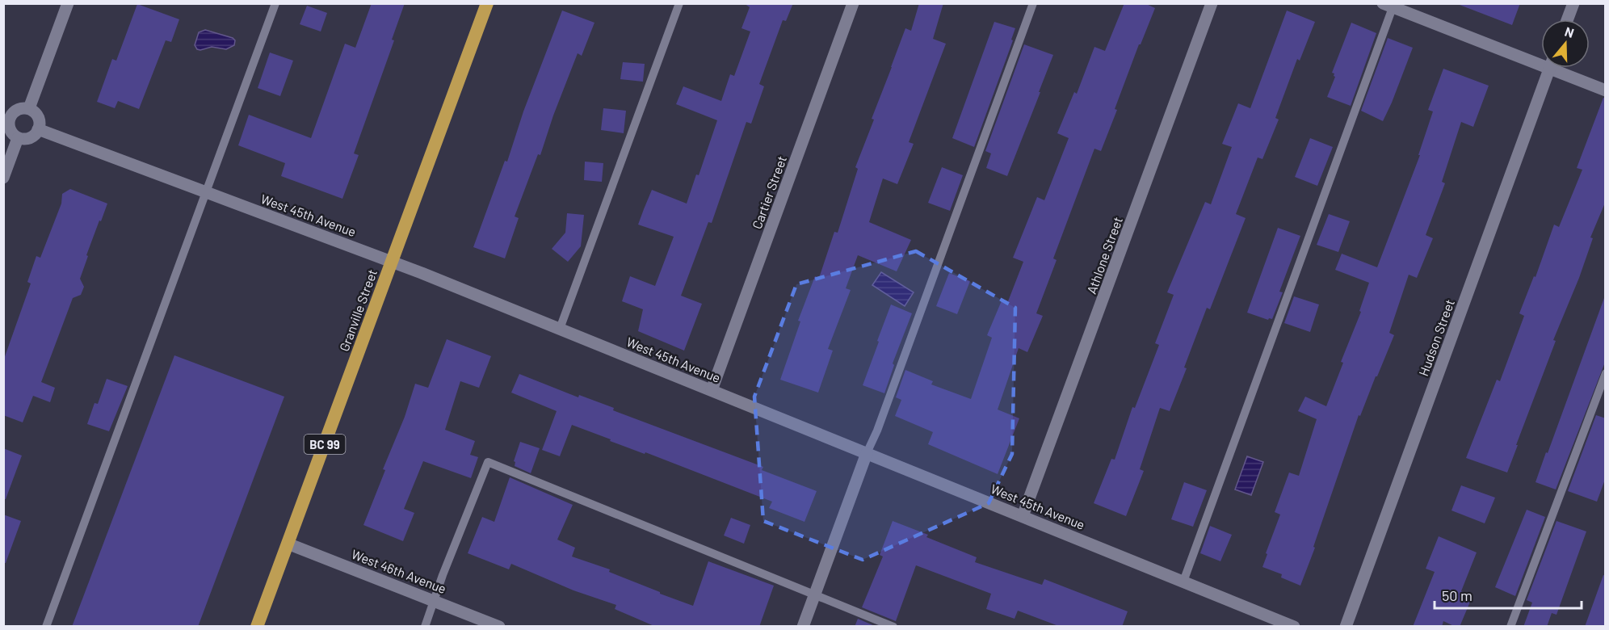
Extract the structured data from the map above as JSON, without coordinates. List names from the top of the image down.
{
  "streets": {
    "highway": ["Granville Street", "BC 99"],
    "street": [
      "Cartier Street",
      "West 45th Avenue",
      "Athlone Street",
      "Hudson Street",
      "West 46th Avenue"
    ]
  },
  "crossings": [
    ["Cartier Street", "West 45th Avenue"],
    ["West 45th Avenue", "Athlone Street"],
    ["West 45th Avenue", "Granville Street"],
    ["Granville Street", "West 46th Avenue"]
  ],
  "scale_bar": "50 m",
  "north": "top"
}
